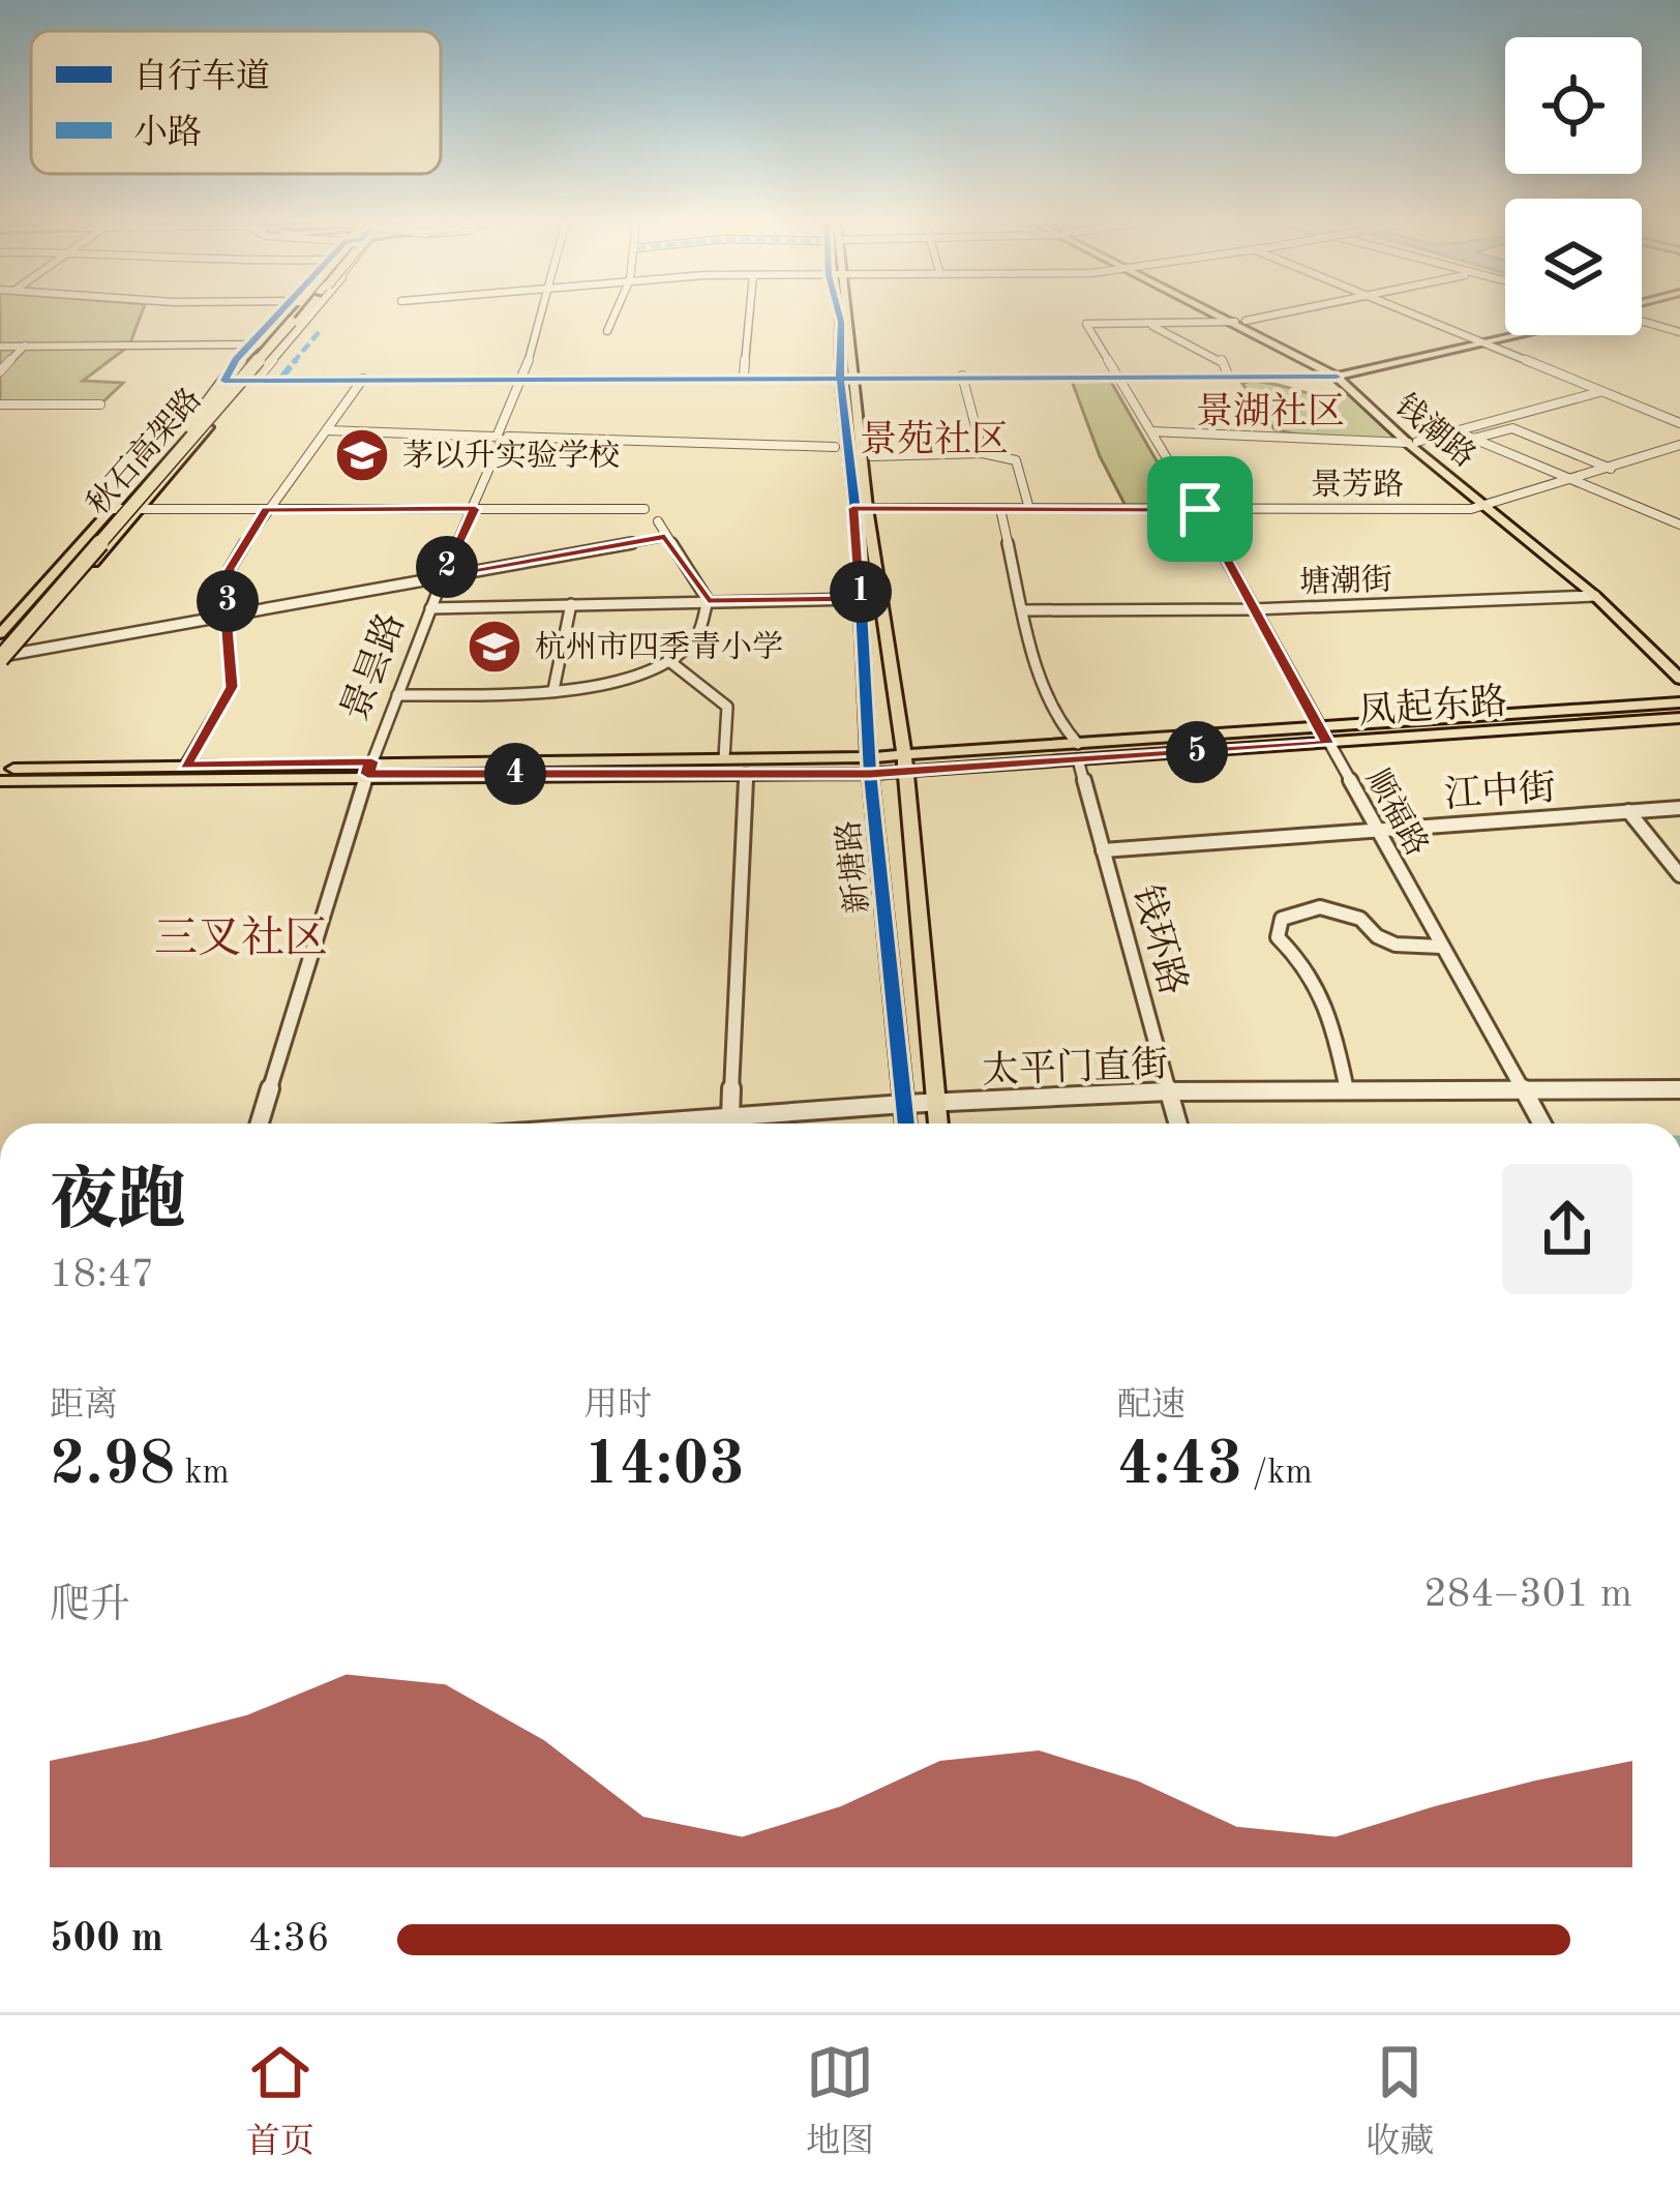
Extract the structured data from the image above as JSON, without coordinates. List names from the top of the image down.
{
  "streets": {
    "highway": ["秋石高架路"],
    "main road": ["钱潮路", "凤起东路", "新塘路"],
    "street": [
      "景芳路",
      "塘潮街",
      "景昙路",
      "江中街",
      "顺福路",
      "钱环路",
      "太平门直街"
    ]
  },
  "crossings": [
    ["钱潮路", "景芳路"],
    ["钱潮路", "塘潮街"],
    ["景芳路", "顺福路"],
    ["景芳路", "新塘路"],
    ["塘潮街", "顺福路"],
    ["景昙路", "凤起东路"],
    ["凤起东路", "顺福路"],
    ["凤起东路", "新塘路"],
    ["凤起东路", "钱环路"],
    ["江中街", "顺福路"],
    ["江中街", "钱环路"],
    ["顺福路", "太平门直街"],
    ["新塘路", "太平门直街"],
    ["钱环路", "太平门直街"]
  ],
  "districts": ["景湖社区", "景苑社区", "三叉社区"],
  "places": {
    "school or university": ["茅以升实验学校", "杭州市四季青小学"]
  },
  "legend": ["自行车道", "小路"],
  "page": {
    "pins": [
      "2",
      "1",
      "3",
      "5",
      "4"
    ],
    "heading": ["夜跑", "18:47"],
    "stats": [
      ["距离", "2.98 km"],
      ["用时", "14:03"],
      ["配速", "4:43 /km"]
    ],
    "chart": ["爬升", "284–301 m"],
    "list": [
      {
        "name": "500 m",
        "note": "4:36"
      }
    ],
    "tabs": ["首页", "地图", "收藏"]
  }
}
